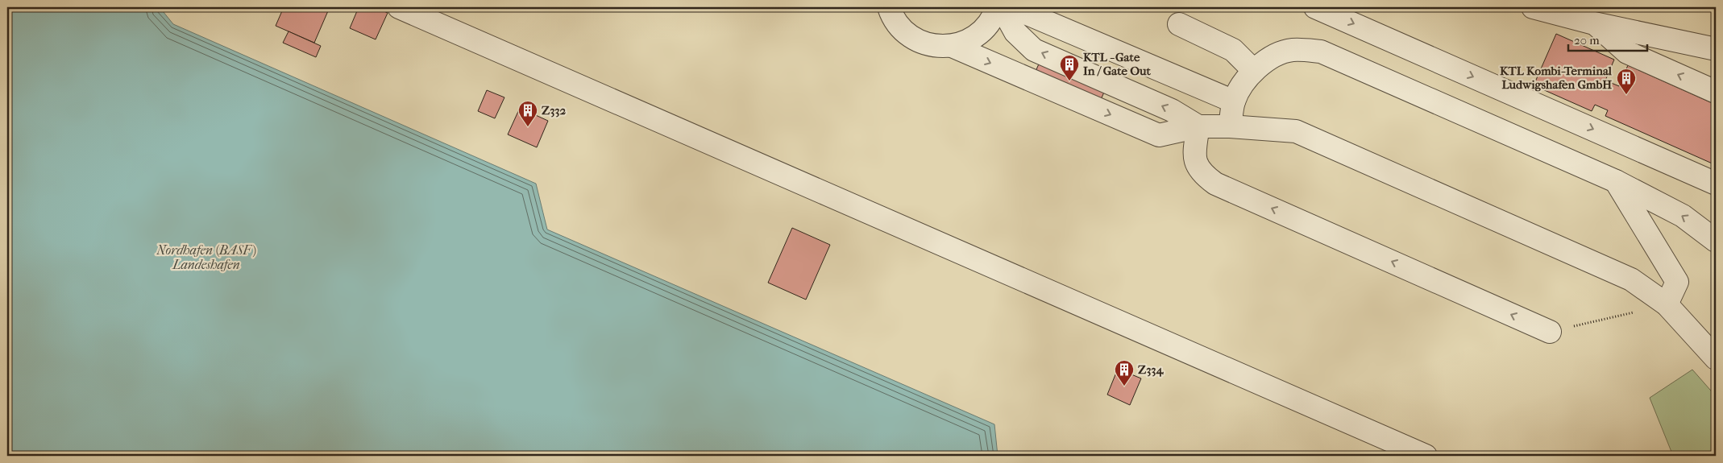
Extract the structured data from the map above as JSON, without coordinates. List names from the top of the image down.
{
  "water": ["Nordhafen (BASF) Landeshafen"],
  "places": {
    "building": [
      "KTL - Gate In / Gate Out",
      "KTL Kombi-Terminal Ludwigshafen GmbH",
      "Z332",
      "Z334"
    ]
  },
  "scale_bar": "20 m"
}
